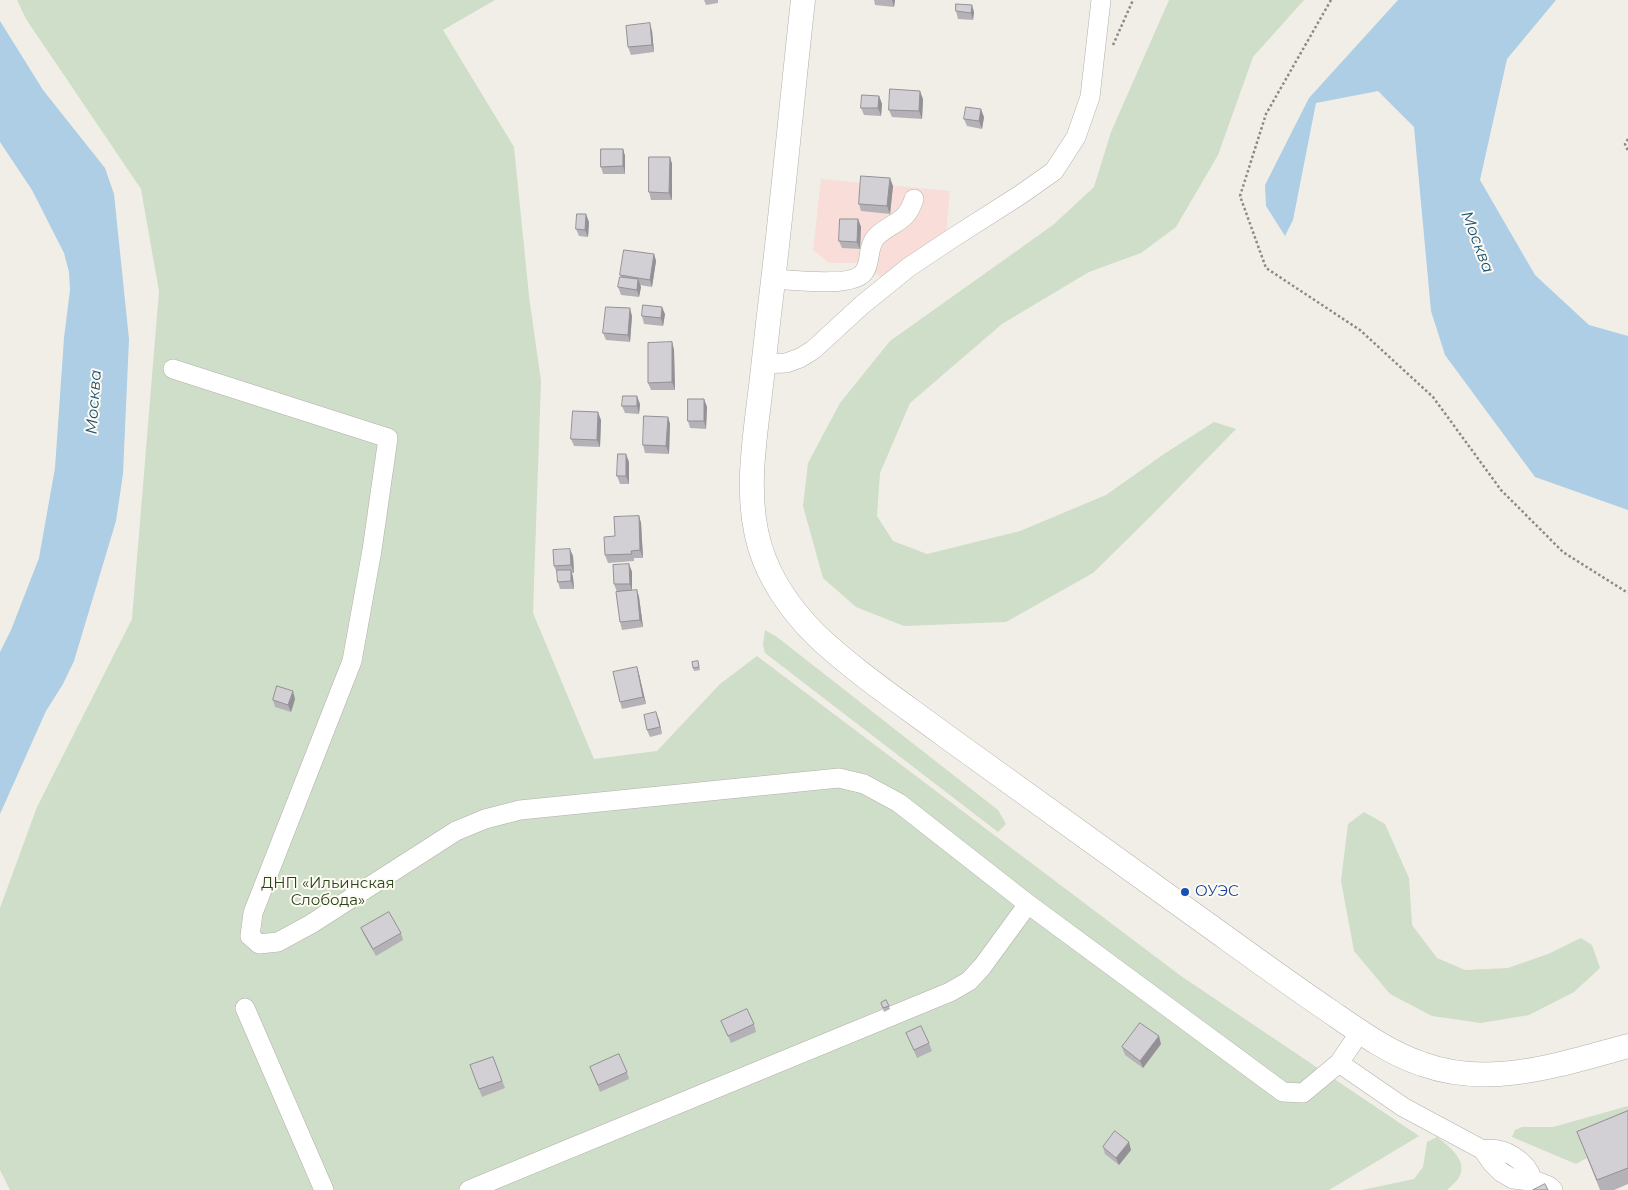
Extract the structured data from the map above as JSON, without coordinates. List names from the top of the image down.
{
  "water": ["Москва"],
  "parks": ["ДНП «Ильинская Слобода»"],
  "places": ["ОУЭС"]
}
